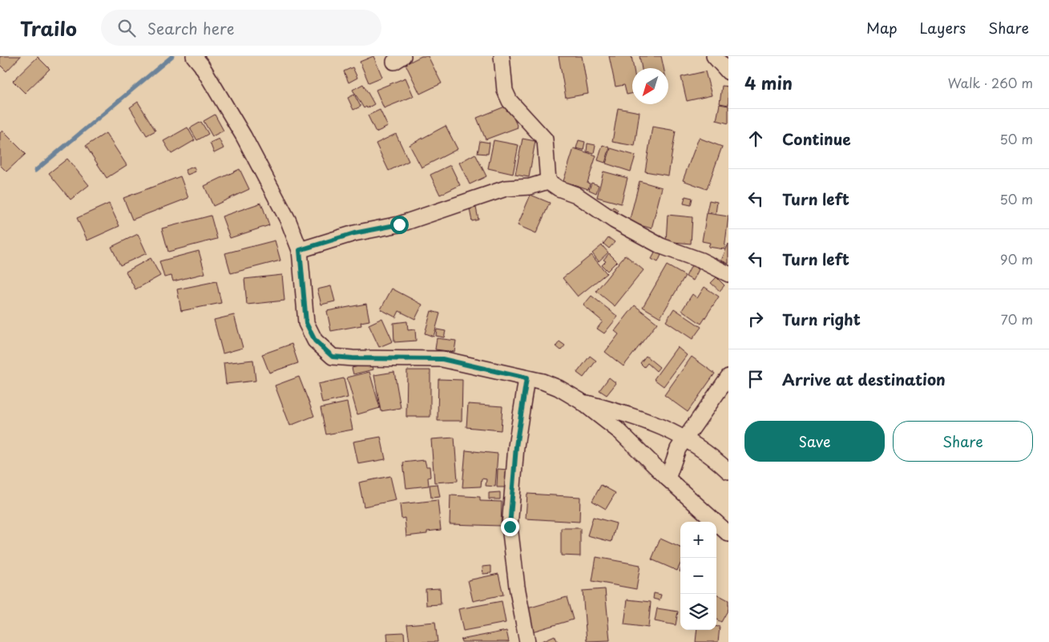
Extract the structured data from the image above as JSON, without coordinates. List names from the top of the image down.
{
  "north": "bottom left",
  "page": {
    "header": "Trailo",
    "search": "Search here",
    "nav": ["Map", "Layers", "Share"],
    "heading": ["4 min", "Walk · 260 m"],
    "list": [
      ["Continue", "50 m"],
      ["Turn left", "50 m"],
      ["Turn left", "90 m"],
      ["Turn right", "70 m"],
      "Arrive at destination"
    ],
    "buttons": ["Save", "Share"],
    "map_buttons": ["+", "−"]
  }
}
